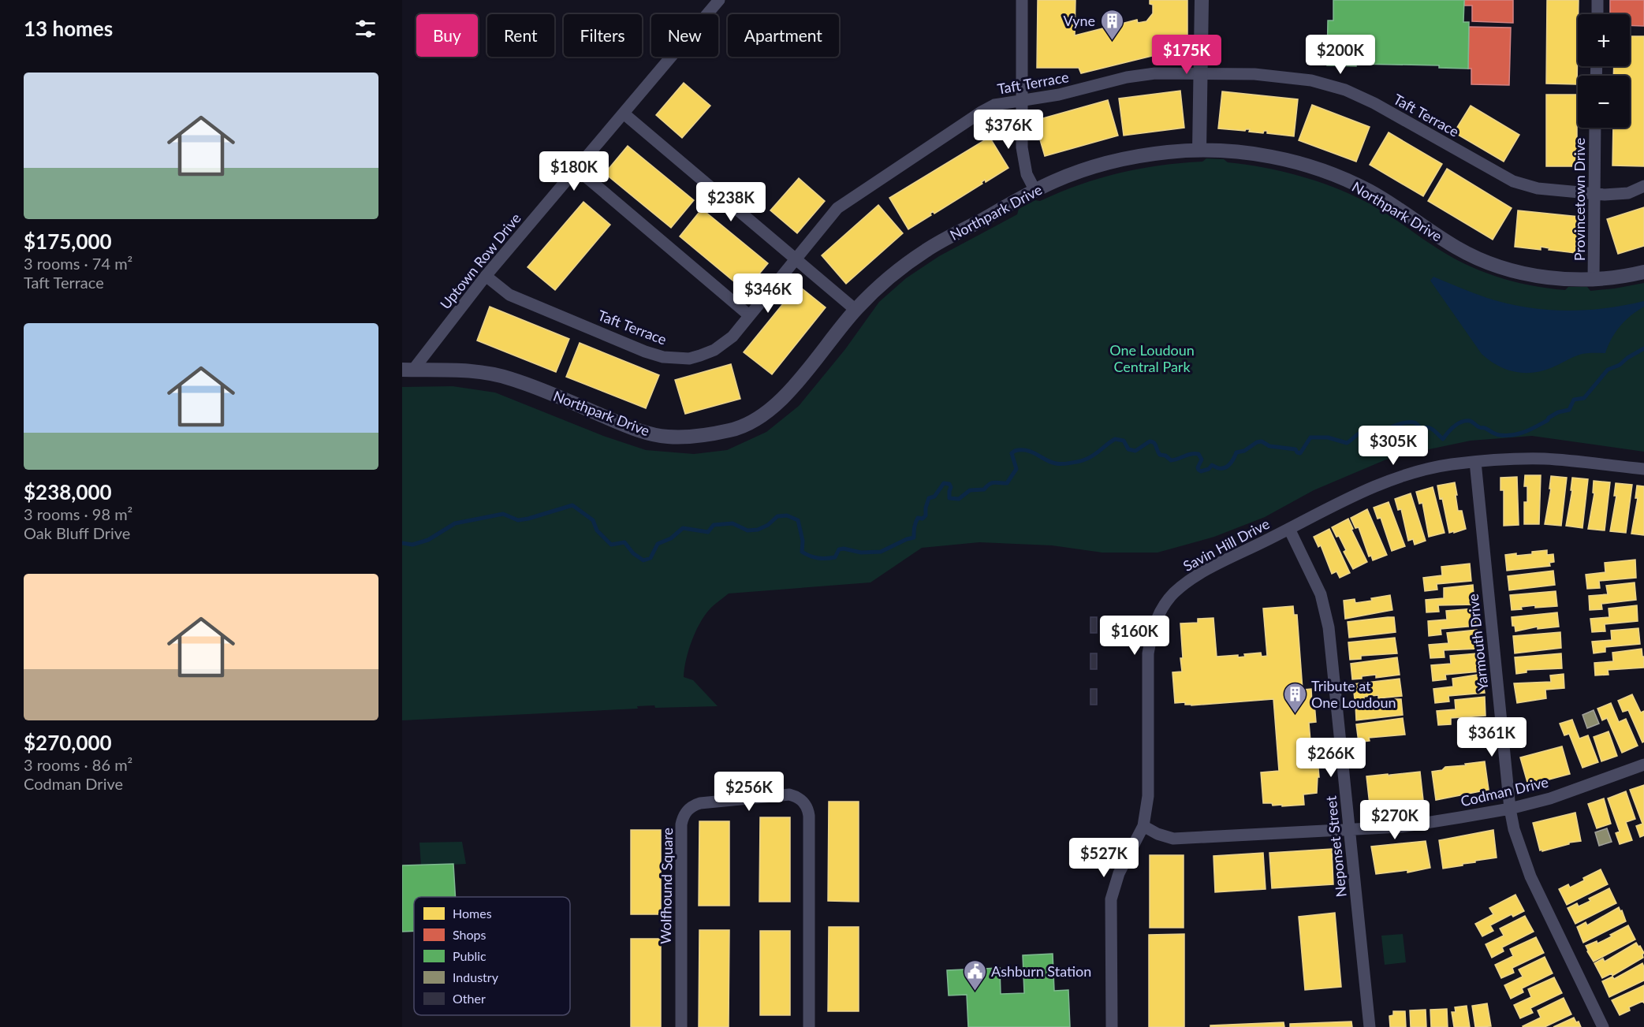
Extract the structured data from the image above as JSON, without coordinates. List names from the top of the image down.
{
  "streets": {
    "street": [
      "Taft Terrace",
      "Provincetown Drive",
      "Northpark Drive",
      "Uptown Row Drive",
      "Savin Hill Drive",
      "Yarmouth Drive",
      "Codman Drive",
      "Neponset Street",
      "Wolfhound Square"
    ]
  },
  "crossings": [
    ["Taft Terrace", "Provincetown Drive"],
    ["Taft Terrace", "Uptown Row Drive"],
    ["Provincetown Drive", "Northpark Drive"],
    ["Northpark Drive", "Uptown Row Drive"],
    ["Savin Hill Drive", "Yarmouth Drive"],
    ["Savin Hill Drive", "Codman Drive"],
    ["Savin Hill Drive", "Neponset Street"],
    ["Yarmouth Drive", "Codman Drive"],
    ["Codman Drive", "Neponset Street"]
  ],
  "parks": ["One Loudoun Central Park"],
  "places": {
    "building": ["Vyne", "Tribute at One Loudoun"],
    "public building": ["Ashburn Station"]
  },
  "legend": [
    "Homes",
    "Shops",
    "Public",
    "Industry",
    "Other"
  ],
  "page": {
    "heading": "13 homes",
    "map_buttons": ["+", "−"],
    "chip": [
      "Buy",
      "Rent",
      "Filters",
      "New",
      "Apartment"
    ],
    "price": [
      "$175K",
      "$200K",
      "$376K",
      "$180K",
      "$238K",
      "$346K",
      "$305K",
      "$160K",
      "$361K",
      "$266K",
      "$256K",
      "$270K",
      "$527K"
    ],
    "list": [
      {
        "name": "$175,000",
        "note": "3 rooms · 74 m² · Taft Terrace"
      },
      {
        "name": "$238,000",
        "note": "3 rooms · 98 m² · Oak Bluff Drive"
      },
      {
        "name": "$270,000",
        "note": "3 rooms · 86 m² · Codman Drive"
      }
    ]
  }
}
